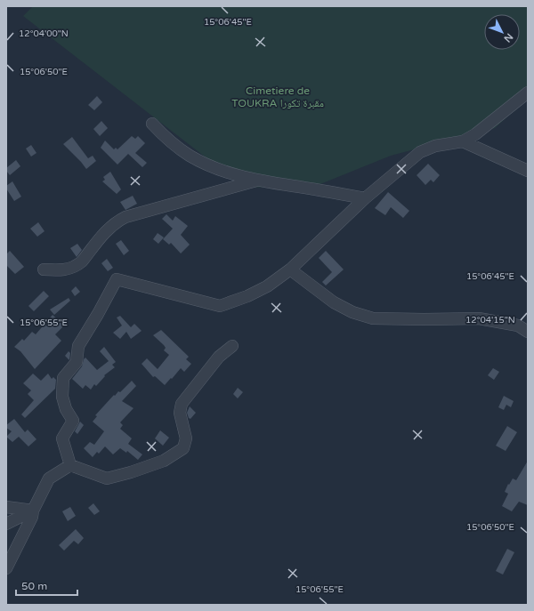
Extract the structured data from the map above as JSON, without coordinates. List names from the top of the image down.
{
  "parks": ["Cimetiere de TOUKRA مقبرة تكورا"],
  "scale_bar": "50 m",
  "north": "bottom right",
  "coordinates": [
    "15°06'45\"E",
    "12°04'00\"N",
    "15°06'50\"E",
    "12°04'15\"N",
    "15°06'55\"E"
  ]
}
